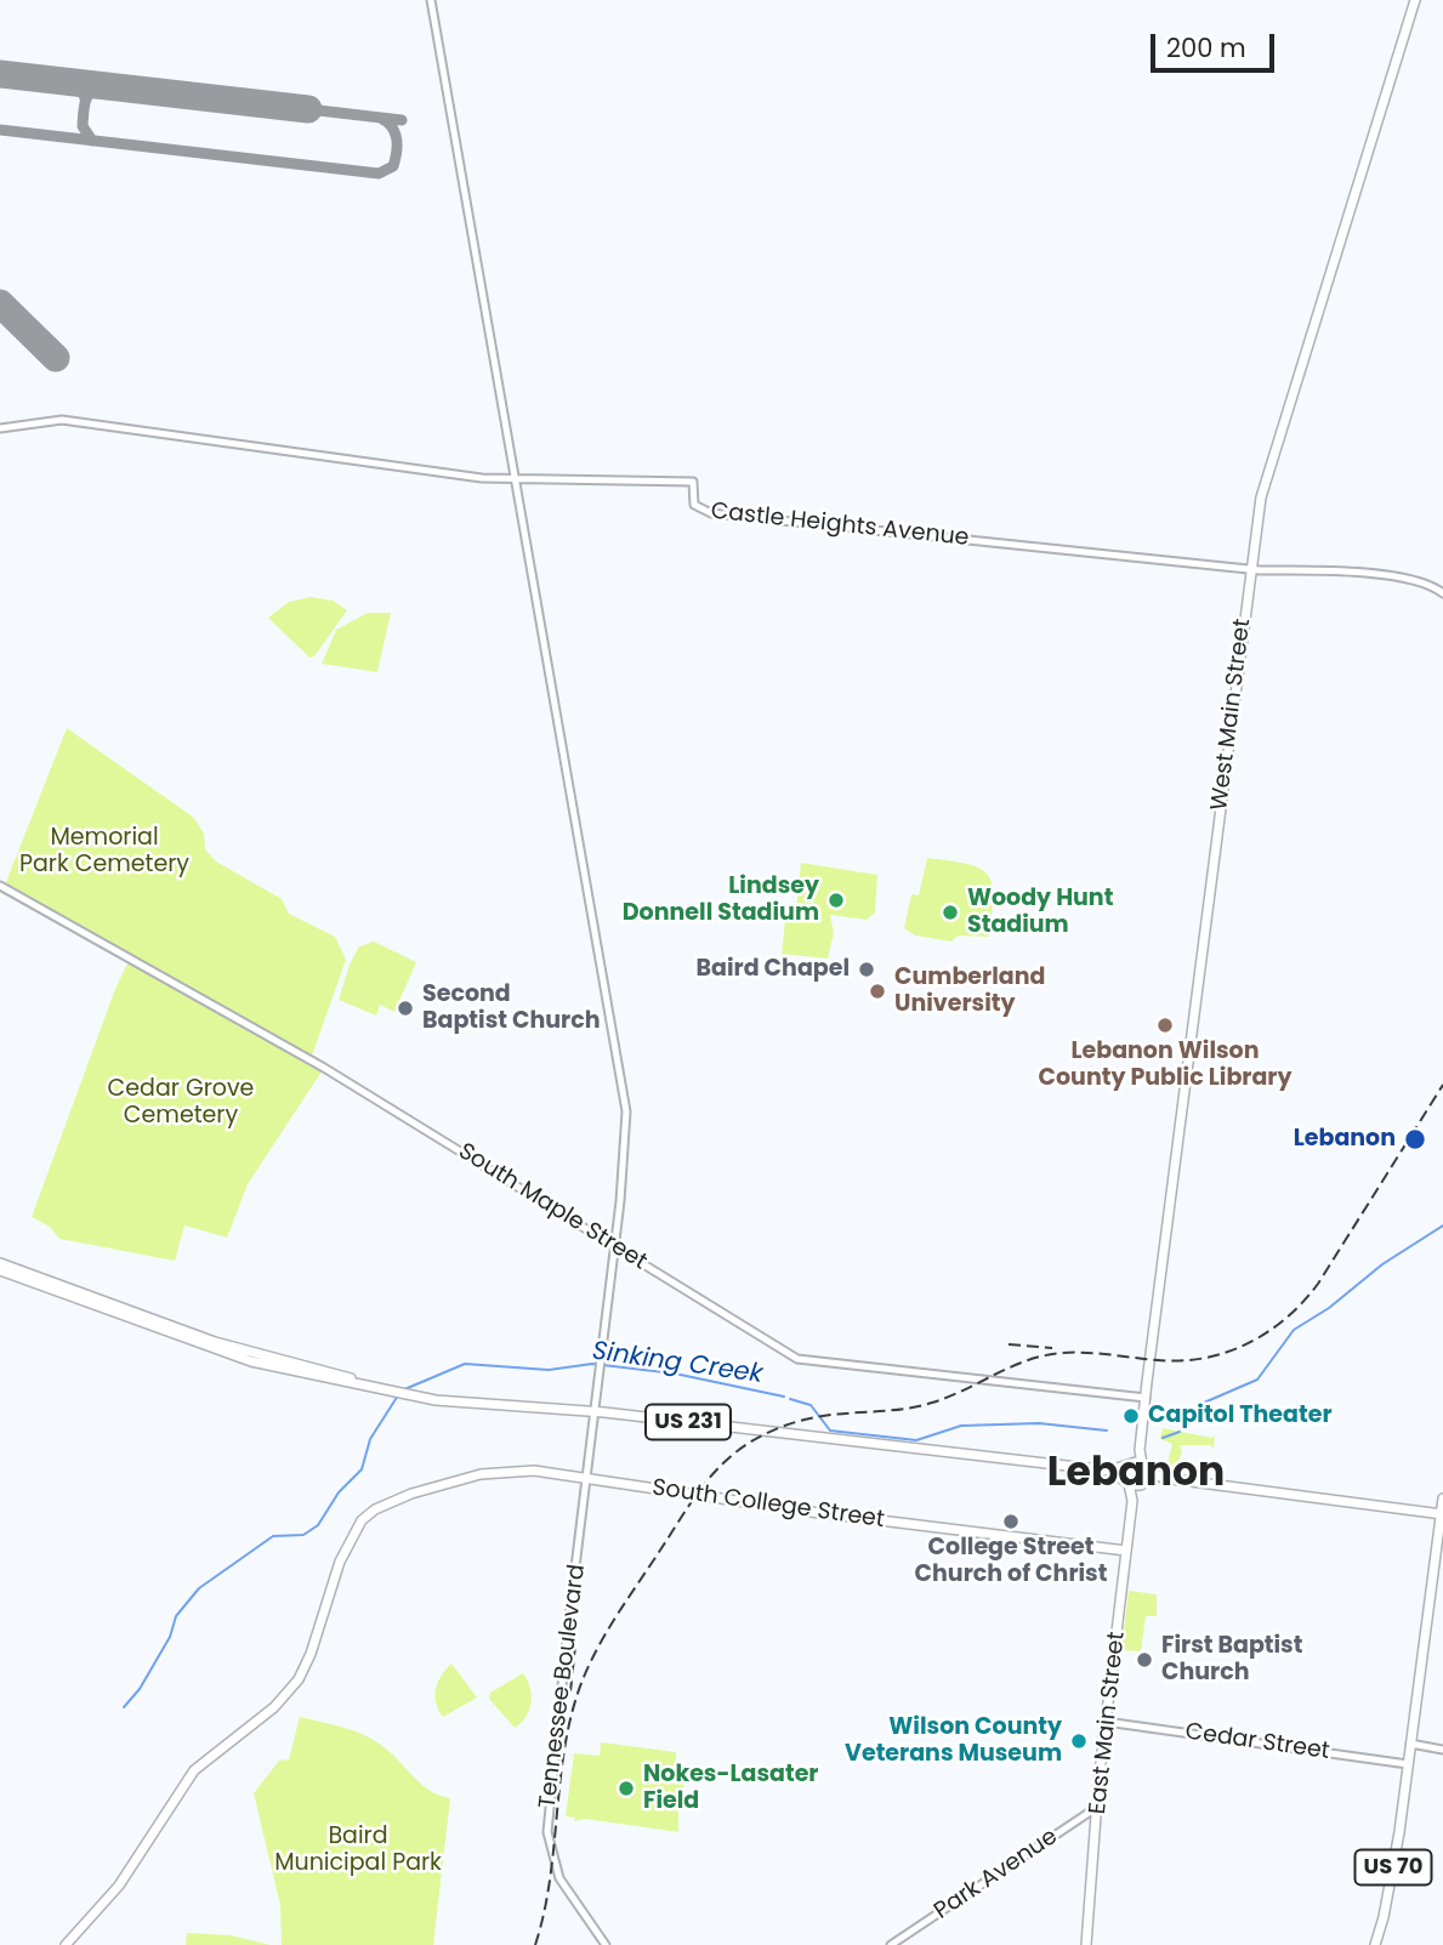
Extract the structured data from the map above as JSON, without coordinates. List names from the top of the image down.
{
  "streets": {
    "main road": [
      "West Main Street",
      "US 231",
      "South College Street",
      "East Main Street",
      "US 70"
    ],
    "street": [
      "Castle Heights Avenue",
      "South Maple Street",
      "Tennessee Boulevard",
      "Cedar Street",
      "Park Avenue"
    ]
  },
  "crossings": [
    ["Castle Heights Avenue", "West Main Street"],
    ["Castle Heights Avenue", "Tennessee Boulevard"],
    ["West Main Street", "South Maple Street"],
    ["West Main Street", "US 231"],
    ["West Main Street", "East Main Street"],
    ["South Maple Street", "Tennessee Boulevard"],
    ["US 231", "Tennessee Boulevard"],
    ["US 231", "East Main Street"],
    ["South College Street", "Tennessee Boulevard"],
    ["South College Street", "East Main Street"],
    ["East Main Street", "Cedar Street"],
    ["East Main Street", "Park Avenue"],
    ["Cedar Street", "US 70"]
  ],
  "districts": ["Lebanon"],
  "water": ["Sinking Creek"],
  "parks": ["Memorial Park Cemetery", "Cedar Grove Cemetery", "Baird Municipal Park"],
  "places": [
    "Lindsey Donnell Stadium",
    "Woody Hunt Stadium",
    "Baird Chapel",
    "Cumberland University",
    "Second Baptist Church",
    "Lebanon Wilson County Public Library",
    "Lebanon",
    "Capitol Theater",
    "College Street Church of Christ",
    "First Baptist Church",
    "Wilson County Veterans Museum",
    "Nokes-Lasater Field"
  ],
  "scale_bar": "200 m"
}
